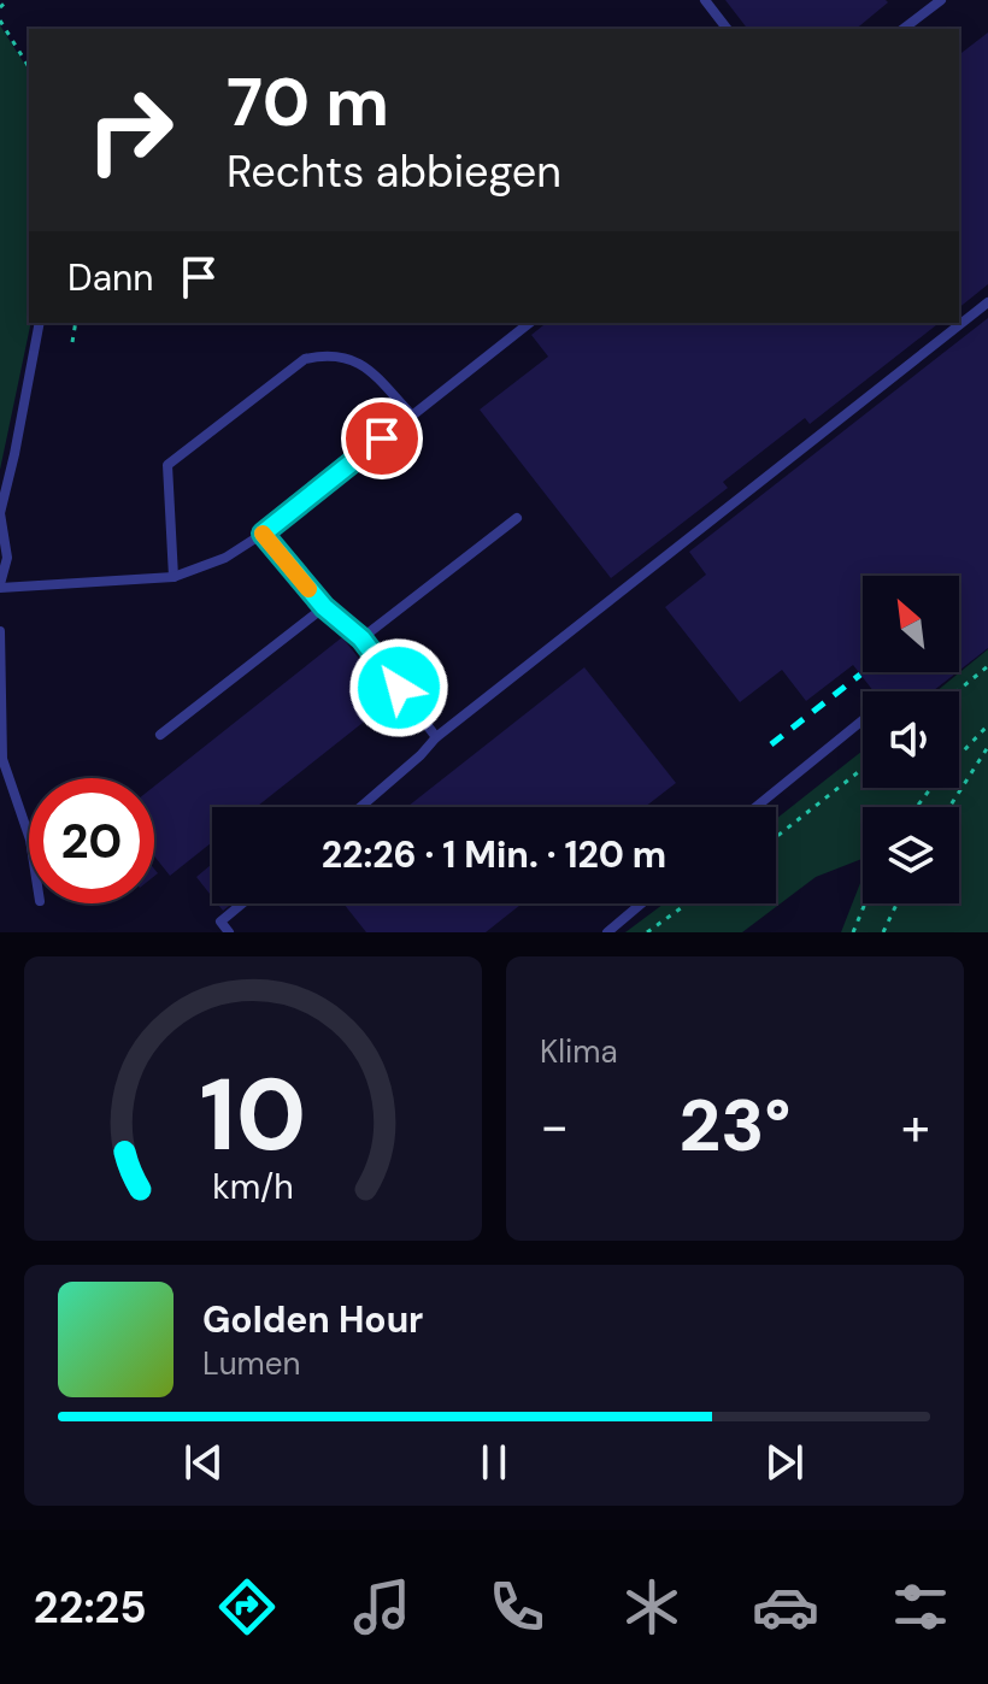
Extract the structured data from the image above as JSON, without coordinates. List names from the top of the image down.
{
  "north": "top left",
  "page": {
    "turn": ["70 m", "Rechts abbiegen"],
    "then": "Dann",
    "limit": "20",
    "trip": "22:26 · 1 Min. · 120 m",
    "tile": "Klima",
    "heat": ["−", "23°", "+"],
    "song": ["Golden Hour", "Lumen"],
    "tabs": "22:25",
    "gauge": ["10", "km/h"]
  }
}
